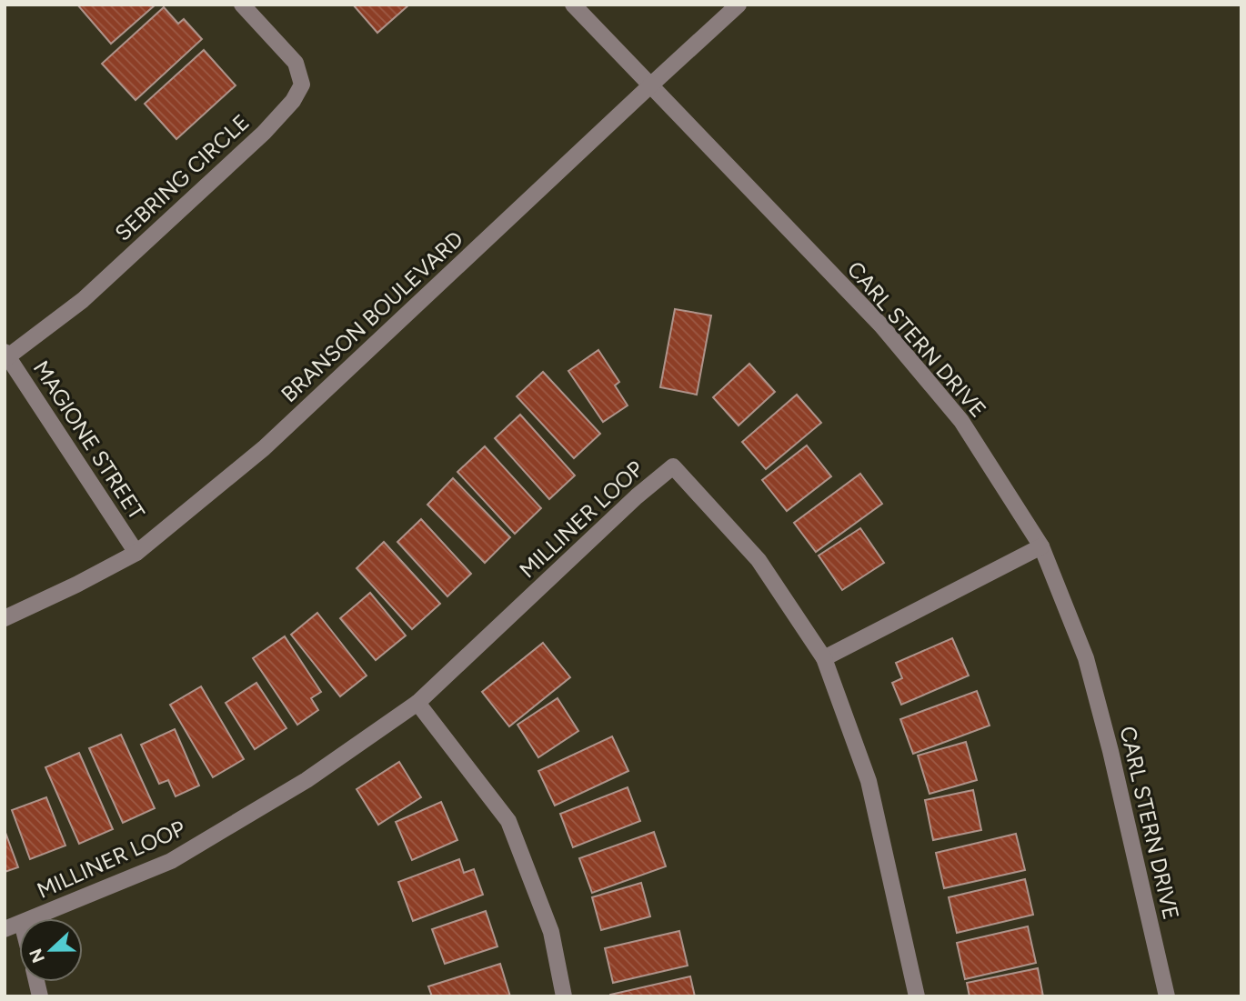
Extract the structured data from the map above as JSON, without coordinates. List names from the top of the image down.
{
  "streets": {
    "street": [
      "SEBRING CIRCLE",
      "BRANSON BOULEVARD",
      "CARL STERN DRIVE",
      "MAGIONE STREET",
      "MILLINER LOOP"
    ]
  },
  "crossings": [
    ["SEBRING CIRCLE", "MAGIONE STREET"],
    ["BRANSON BOULEVARD", "CARL STERN DRIVE"],
    ["BRANSON BOULEVARD", "MAGIONE STREET"]
  ],
  "north": "left"
}
